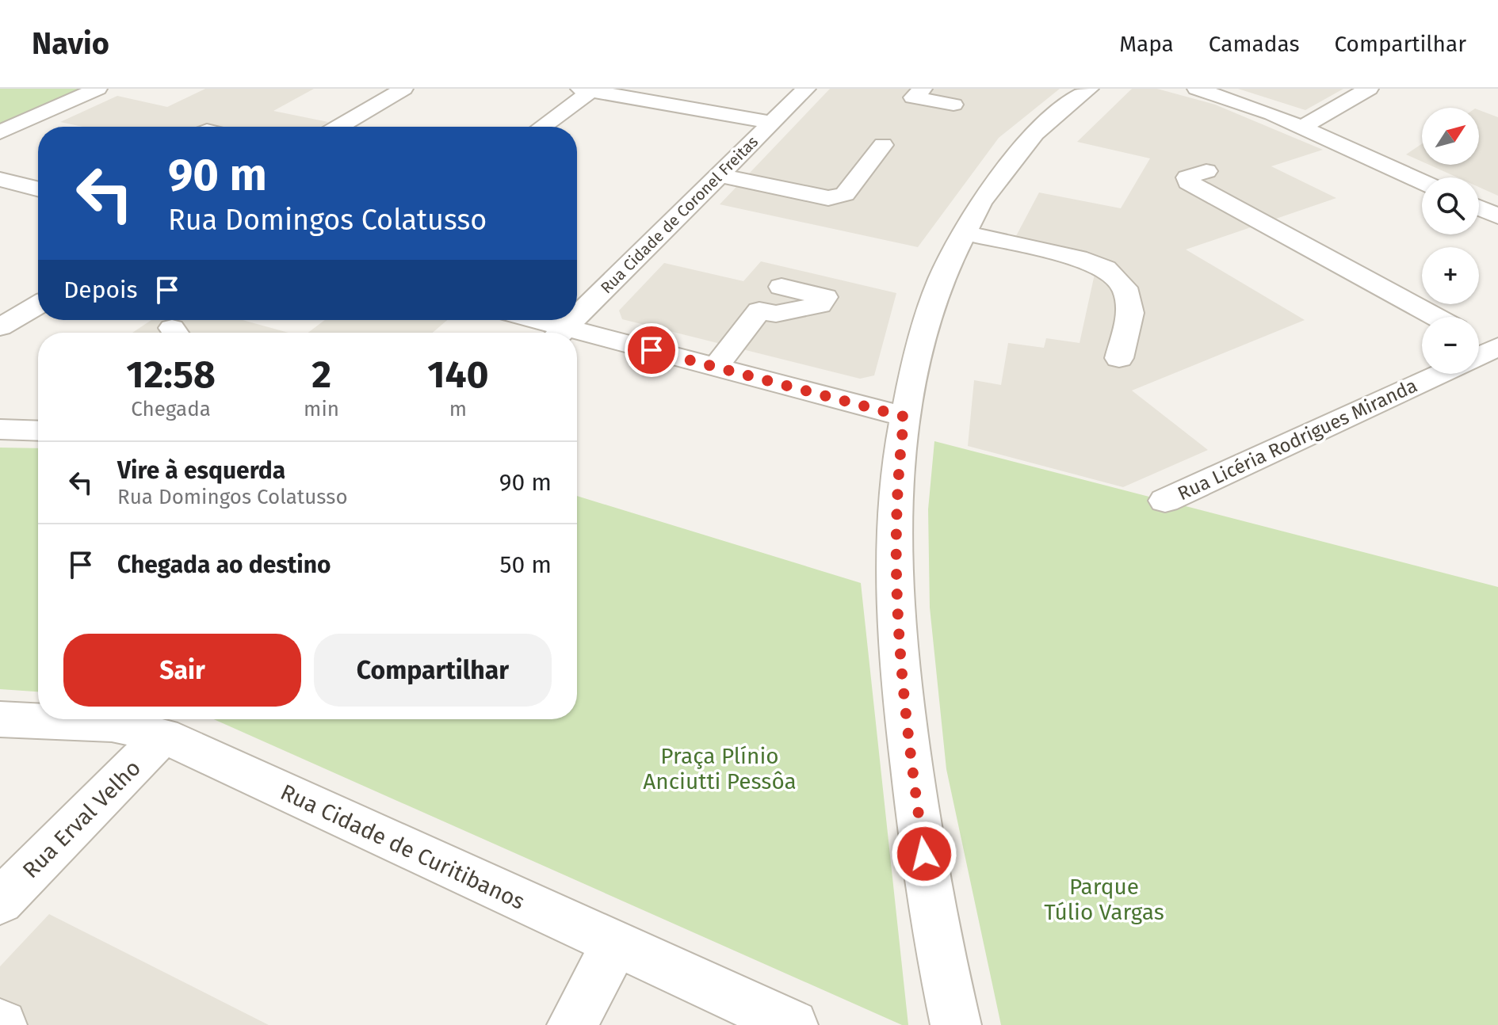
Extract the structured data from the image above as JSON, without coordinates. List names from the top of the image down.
{
  "streets": {
    "street": [
      "Rua Cidade de Coronel Freitas",
      "Rua Licéria Rodrigues Miranda",
      "Rua Erval Velho",
      "Rua Cidade de Curitibanos"
    ]
  },
  "crossings": [
    ["Rua Erval Velho", "Rua Cidade de Curitibanos"]
  ],
  "parks": ["Praça Plínio Anciutti Pessôa", "Parque Túlio Vargas"],
  "north": "top right",
  "page": {
    "header": "Navio",
    "nav": ["Mapa", "Camadas", "Compartilhar"],
    "map_buttons": ["+", "−"],
    "turn": ["90 m", "Rua Domingos Colatusso"],
    "then": "Depois",
    "eta": [
      "12:58",
      "Chegada",
      "2",
      "min",
      "140",
      "m"
    ],
    "list": [
      {
        "name": "Vire à esquerda",
        "note": "Rua Domingos Colatusso",
        "value": "90 m"
      },
      {
        "name": "Chegada ao destino",
        "value": "50 m"
      }
    ],
    "buttons": ["Sair", "Compartilhar"]
  }
}
